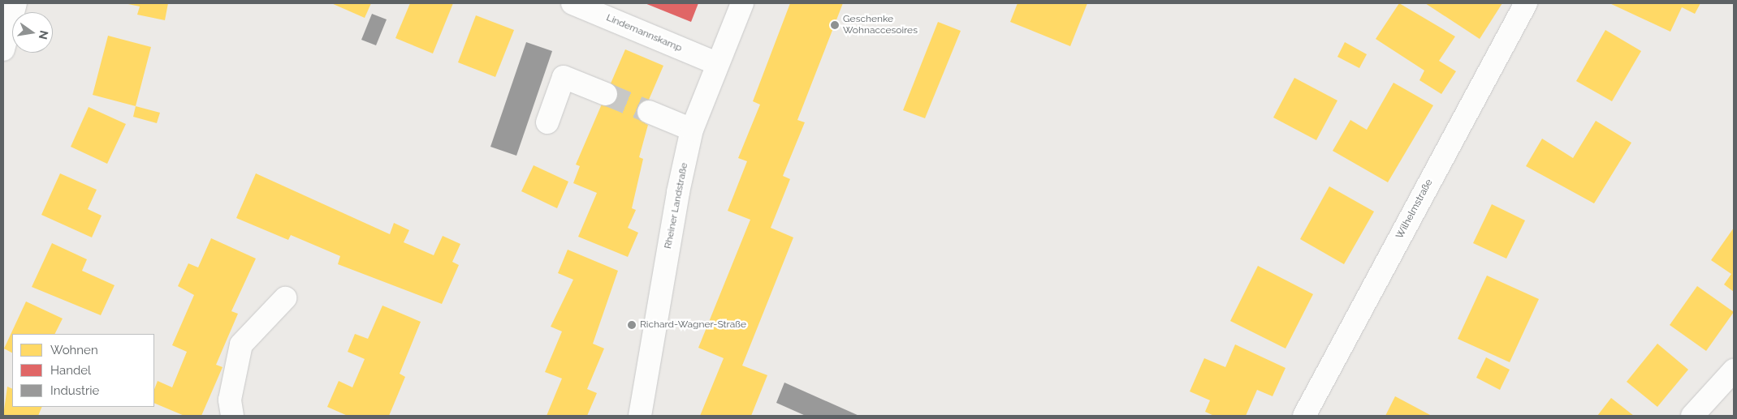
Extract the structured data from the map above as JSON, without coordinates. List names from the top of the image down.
{
  "streets": {
    "street": ["Lindemannskamp", "Rheiner Landstraße", "Wilhelmstraße"]
  },
  "crossings": [
    ["Lindemannskamp", "Rheiner Landstraße"]
  ],
  "places": ["Geschenke Wohnaccesoires", "Richard-Wagner-Straße"],
  "legend": ["Wohnen", "Handel", "Industrie"],
  "north": "right"
}
